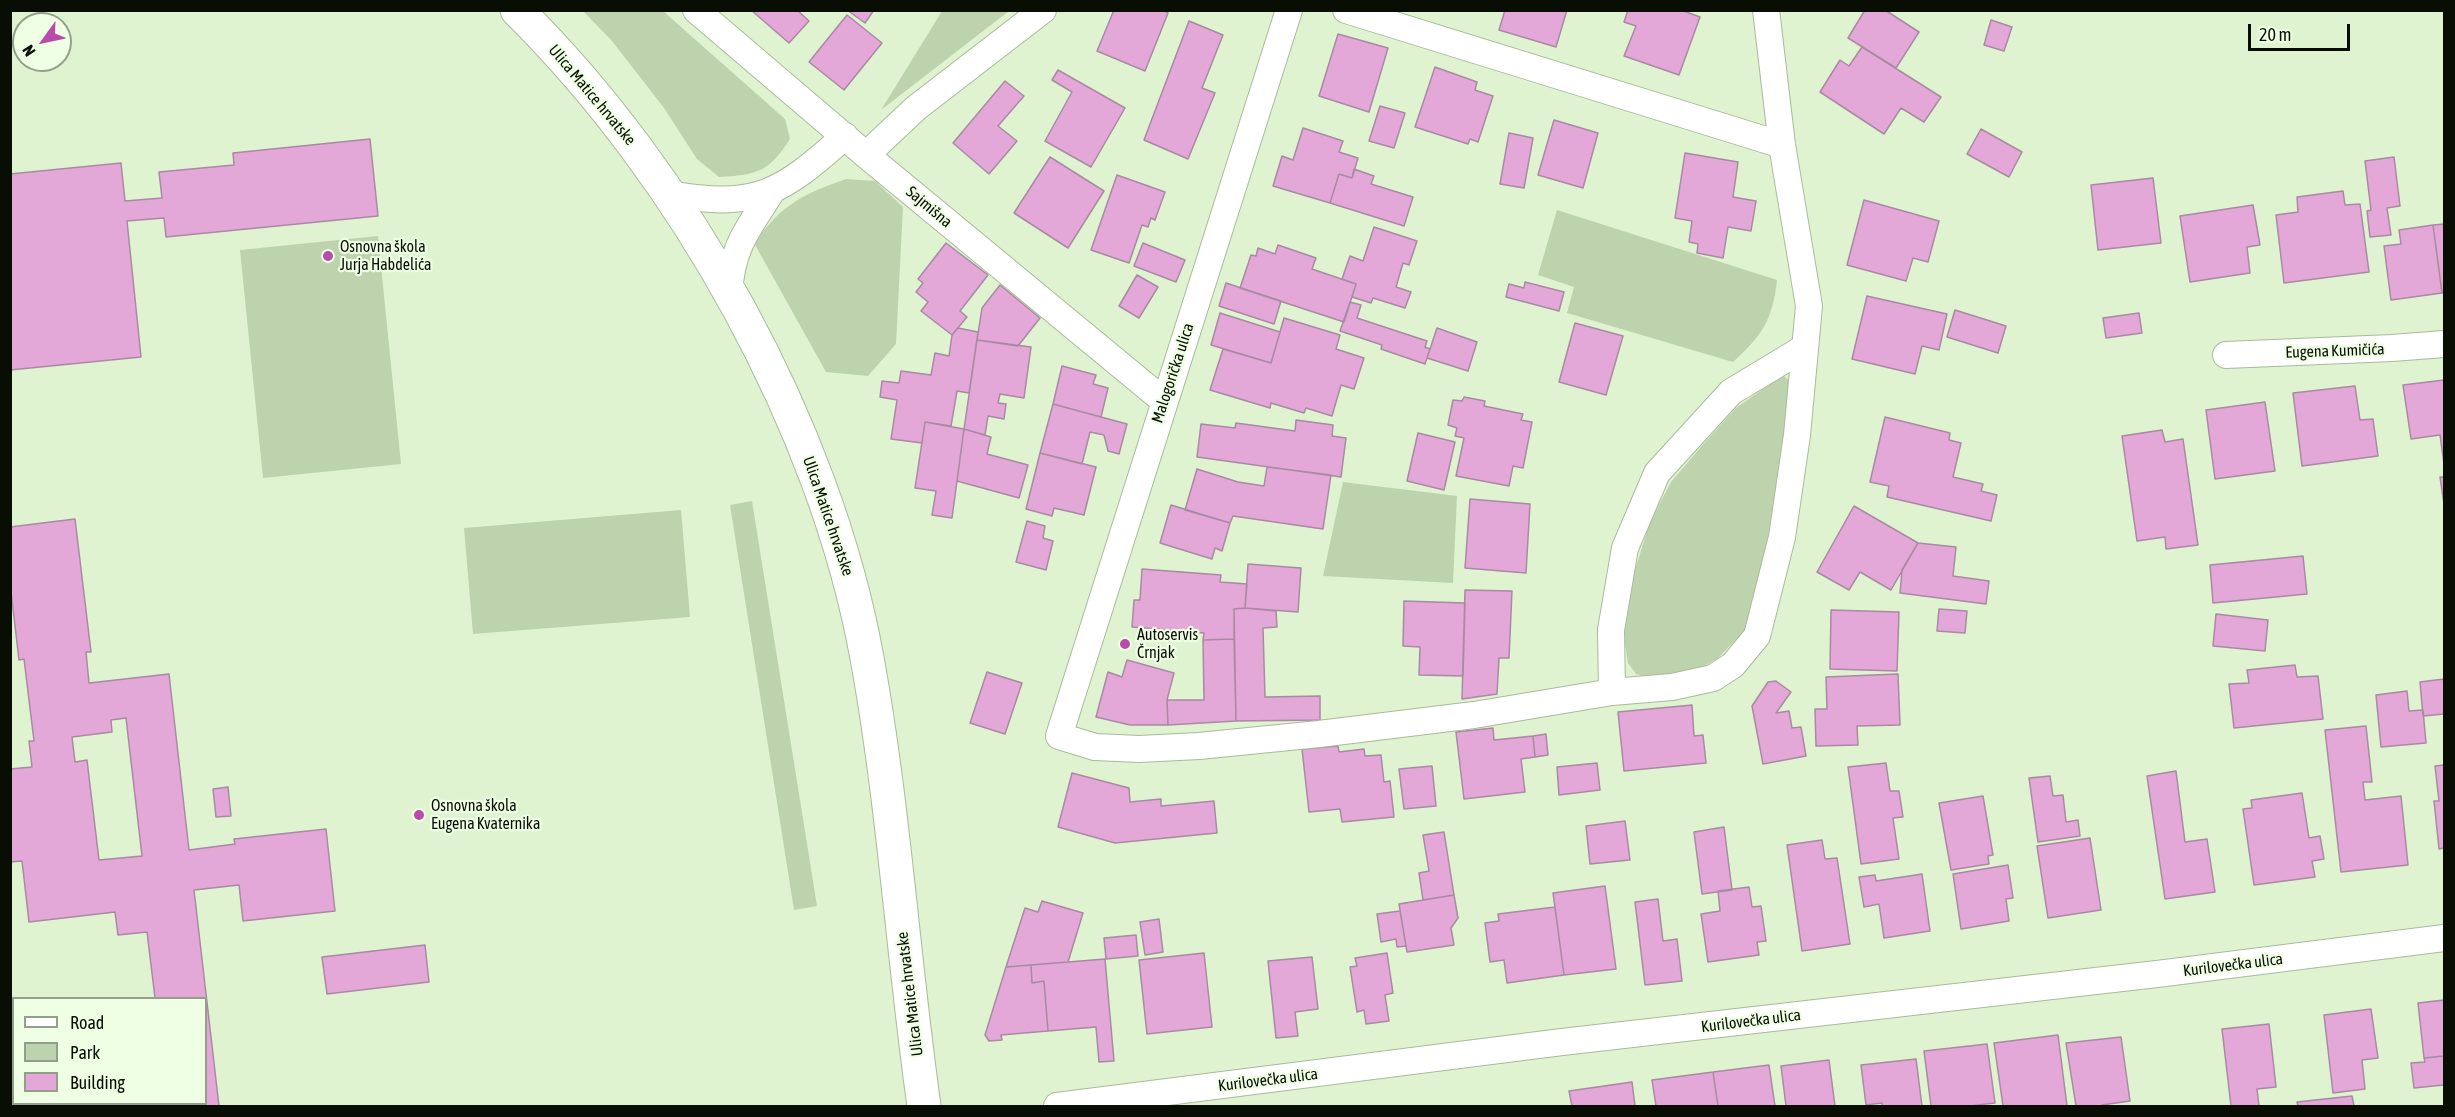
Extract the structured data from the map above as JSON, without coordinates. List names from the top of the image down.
{
  "streets": {
    "main road": ["Ulica Matice hrvatske"],
    "street": [
      "Sajmišna",
      "Eugena Kumičića",
      "Malogorička ulica",
      "Kurilovečka ulica"
    ]
  },
  "crossings": [
    ["Sajmišna", "Malogorička ulica"]
  ],
  "places": ["Osnovna škola Jurja Habdelića", "Autoservis Črnjak", "Osnovna škola Eugena Kvaternika"],
  "legend": ["Road", "Park", "Building"],
  "scale_bar": "20 m",
  "north": "bottom left"
}
